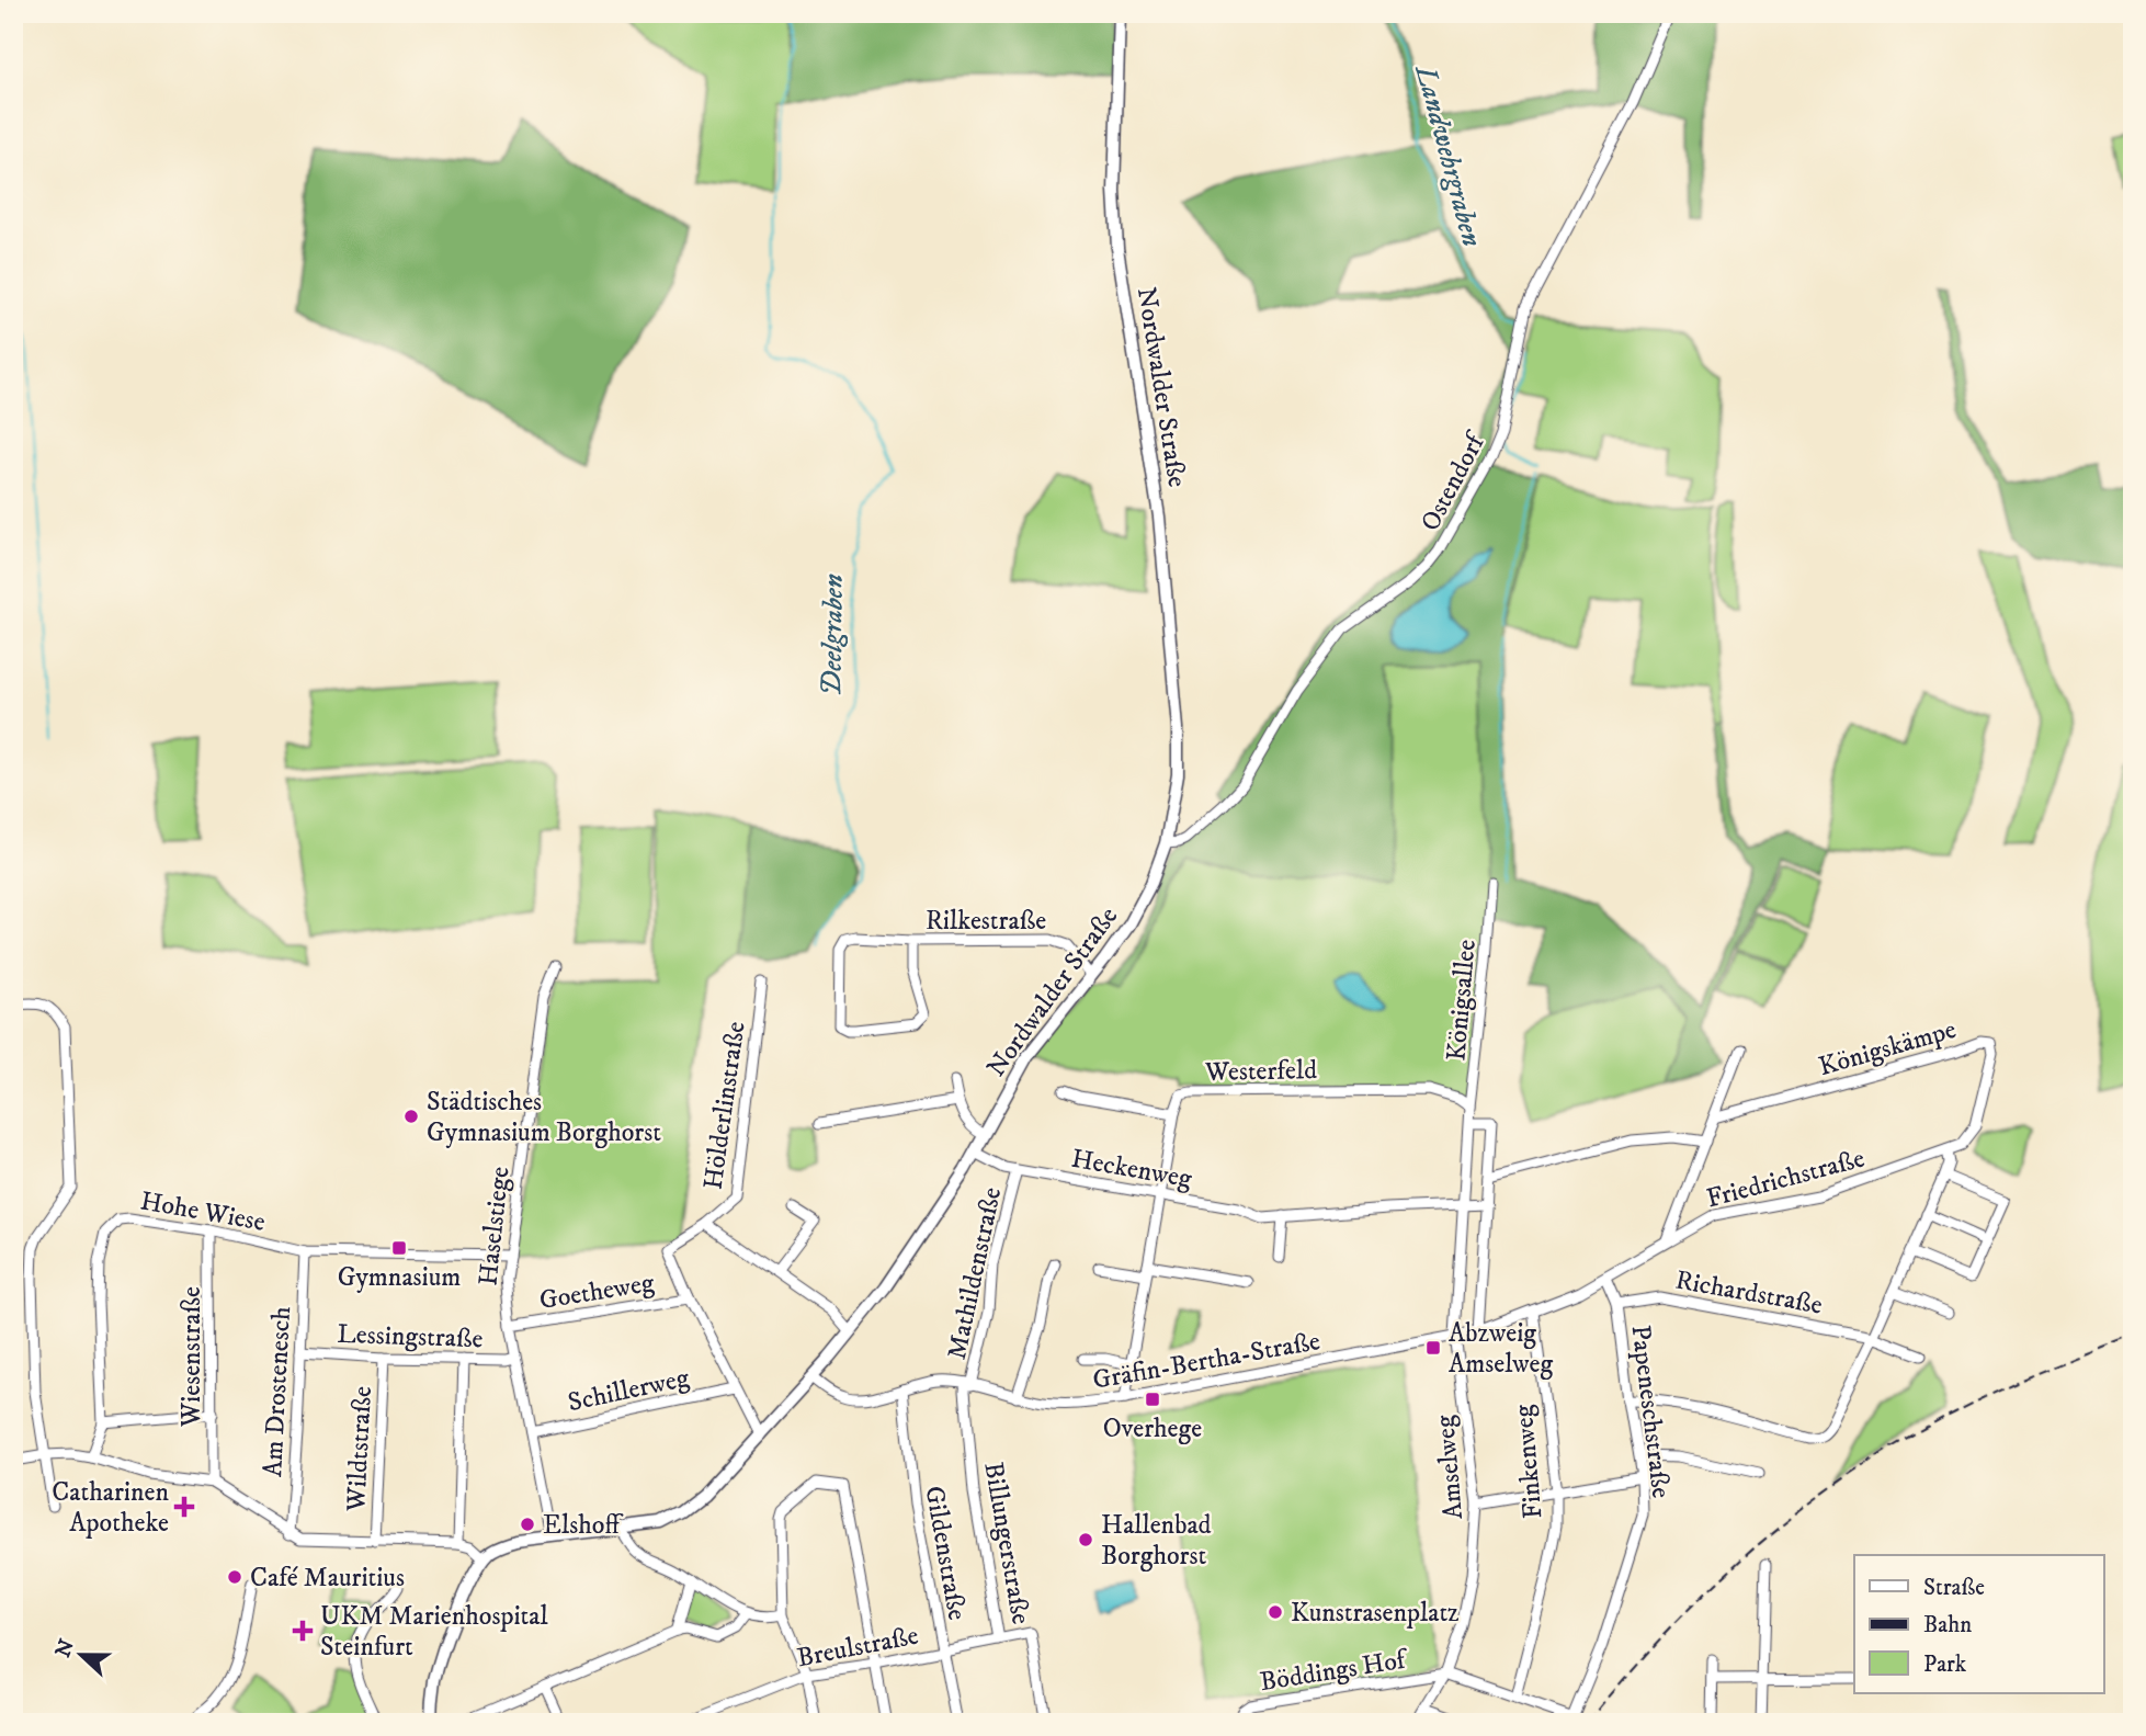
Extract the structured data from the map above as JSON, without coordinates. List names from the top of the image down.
{
  "streets": {
    "street": [
      "Nordwalder Straße",
      "Ostendorf",
      "Rilkestraße",
      "Königsallee",
      "Königskämpe",
      "Westerfeld",
      "Hölderlinstraße",
      "Heckenweg",
      "Friedrichstraße",
      "Hohe Wiese",
      "Haselstiege",
      "Mathildenstraße",
      "Goetheweg",
      "Richardstraße",
      "Lessingstraße",
      "Wiesenstraße",
      "Gräfin-Bertha-Straße",
      "Schillerweg",
      "Am Drostenesch",
      "Papeneschstraße",
      "Wildtstraße",
      "Finkenweg",
      "Amselweg",
      "Billungerstraße",
      "Gildenstraße",
      "Breulstraße",
      "Böddings Hof"
    ]
  },
  "crossings": [
    ["Nordwalder Straße", "Ostendorf"],
    ["Nordwalder Straße", "Rilkestraße"],
    ["Nordwalder Straße", "Heckenweg"],
    ["Nordwalder Straße", "Haselstiege"],
    ["Nordwalder Straße", "Gräfin-Bertha-Straße"],
    ["Königsallee", "Westerfeld"],
    ["Königsallee", "Heckenweg"],
    ["Königsallee", "Gräfin-Bertha-Straße"],
    ["Königsallee", "Amselweg"],
    ["Königskämpe", "Friedrichstraße"],
    ["Hölderlinstraße", "Goetheweg"],
    ["Heckenweg", "Mathildenstraße"],
    ["Friedrichstraße", "Gräfin-Bertha-Straße"],
    ["Friedrichstraße", "Papeneschstraße"],
    ["Hohe Wiese", "Haselstiege"],
    ["Hohe Wiese", "Wiesenstraße"],
    ["Hohe Wiese", "Am Drostenesch"],
    ["Haselstiege", "Goetheweg"],
    ["Haselstiege", "Lessingstraße"],
    ["Haselstiege", "Schillerweg"],
    ["Mathildenstraße", "Gräfin-Bertha-Straße"],
    ["Mathildenstraße", "Billungerstraße"],
    ["Richardstraße", "Papeneschstraße"],
    ["Lessingstraße", "Am Drostenesch"],
    ["Lessingstraße", "Wildtstraße"],
    ["Gräfin-Bertha-Straße", "Papeneschstraße"],
    ["Gräfin-Bertha-Straße", "Finkenweg"],
    ["Gräfin-Bertha-Straße", "Amselweg"],
    ["Gräfin-Bertha-Straße", "Billungerstraße"],
    ["Gräfin-Bertha-Straße", "Gildenstraße"],
    ["Amselweg", "Böddings Hof"],
    ["Billungerstraße", "Breulstraße"],
    ["Gildenstraße", "Breulstraße"]
  ],
  "water": ["Landwehrgraben", "Deelgraben"],
  "places": {
    "other": [
      "Städtisches Gymnasium Borghorst",
      "Elshoff",
      "Hallenbad Borghorst",
      "Café Mauritius",
      "Kunstrasenplatz"
    ],
    "transit": ["Gymnasium", "Abzweig Amselweg", "Overhege"],
    "health": ["Catharinen Apotheke", "UKM Marienhospital Steinfurt"]
  },
  "legend": ["Straße", "Bahn", "Park"],
  "north": "left"
}
